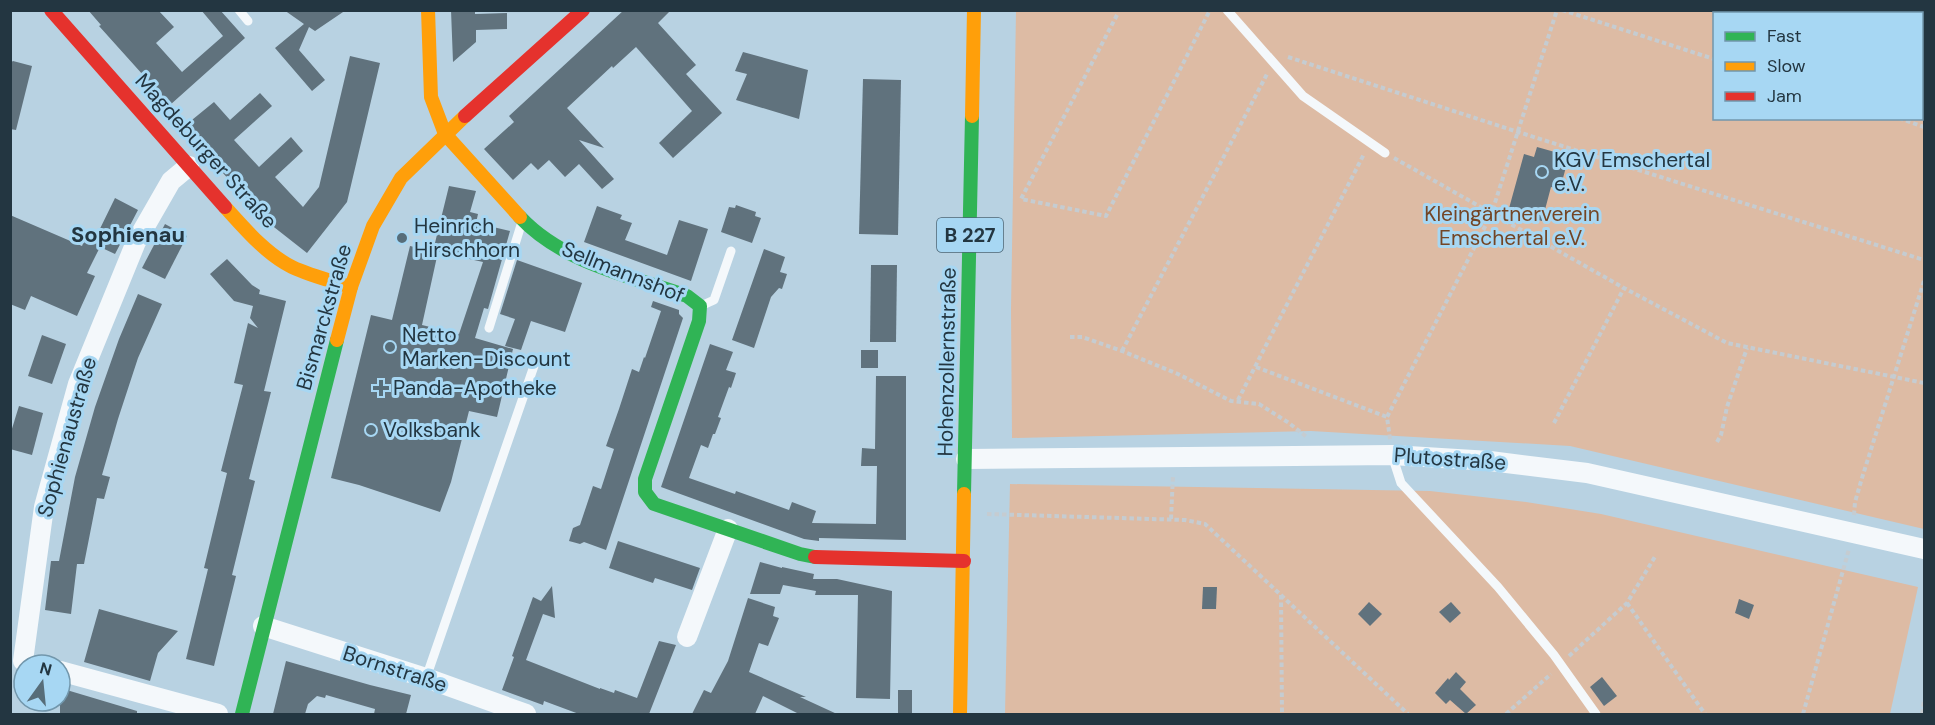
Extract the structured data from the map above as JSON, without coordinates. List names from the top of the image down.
{
  "streets": {
    "main road": [
      "Magdeburger Straße",
      "B 227",
      "Sellmannshof",
      "Bismarckstraße",
      "Hohenzollernstraße"
    ],
    "street": ["Sophienaustraße", "Plutostraße", "Bornstraße"]
  },
  "crossings": [
    ["Magdeburger Straße", "Bismarckstraße"],
    ["Magdeburger Straße", "Sophienaustraße"],
    ["Sellmannshof", "Bismarckstraße"],
    ["Sellmannshof", "Hohenzollernstraße"],
    ["Bismarckstraße", "Bornstraße"],
    ["Hohenzollernstraße", "Plutostraße"]
  ],
  "districts": ["Sophienau"],
  "parks": ["Kleingärtnerverein Emschertal e.V."],
  "places": {
    "other": [
      "KGV Emschertal e.V.",
      "Heinrich Hirschhorn",
      "Netto Marken-Discount",
      "Volksbank"
    ],
    "health": ["Panda-Apotheke"]
  },
  "legend": ["Fast", "Slow", "Jam"],
  "north": "top"
}
